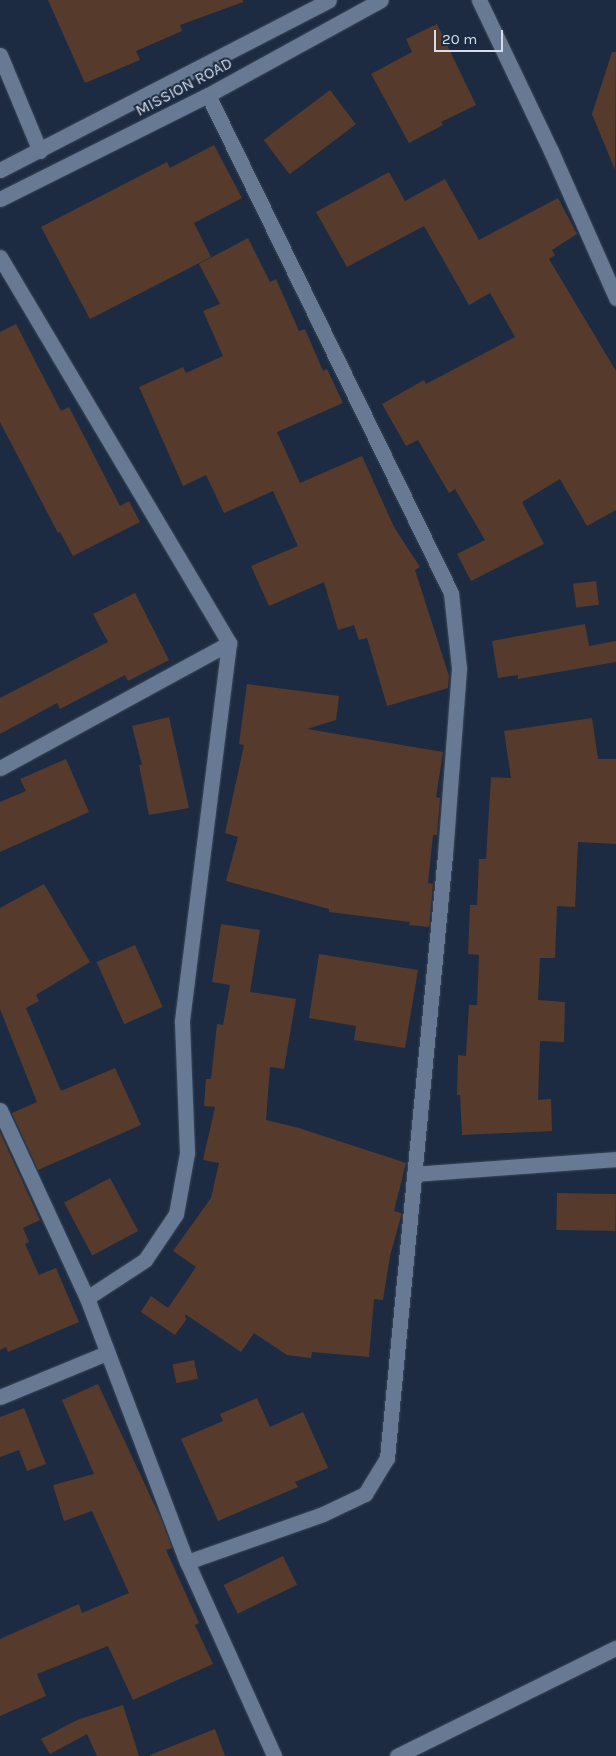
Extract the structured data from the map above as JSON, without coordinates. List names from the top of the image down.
{
  "streets": {
    "street": ["MISSION ROAD"]
  },
  "scale_bar": "20 m"
}
